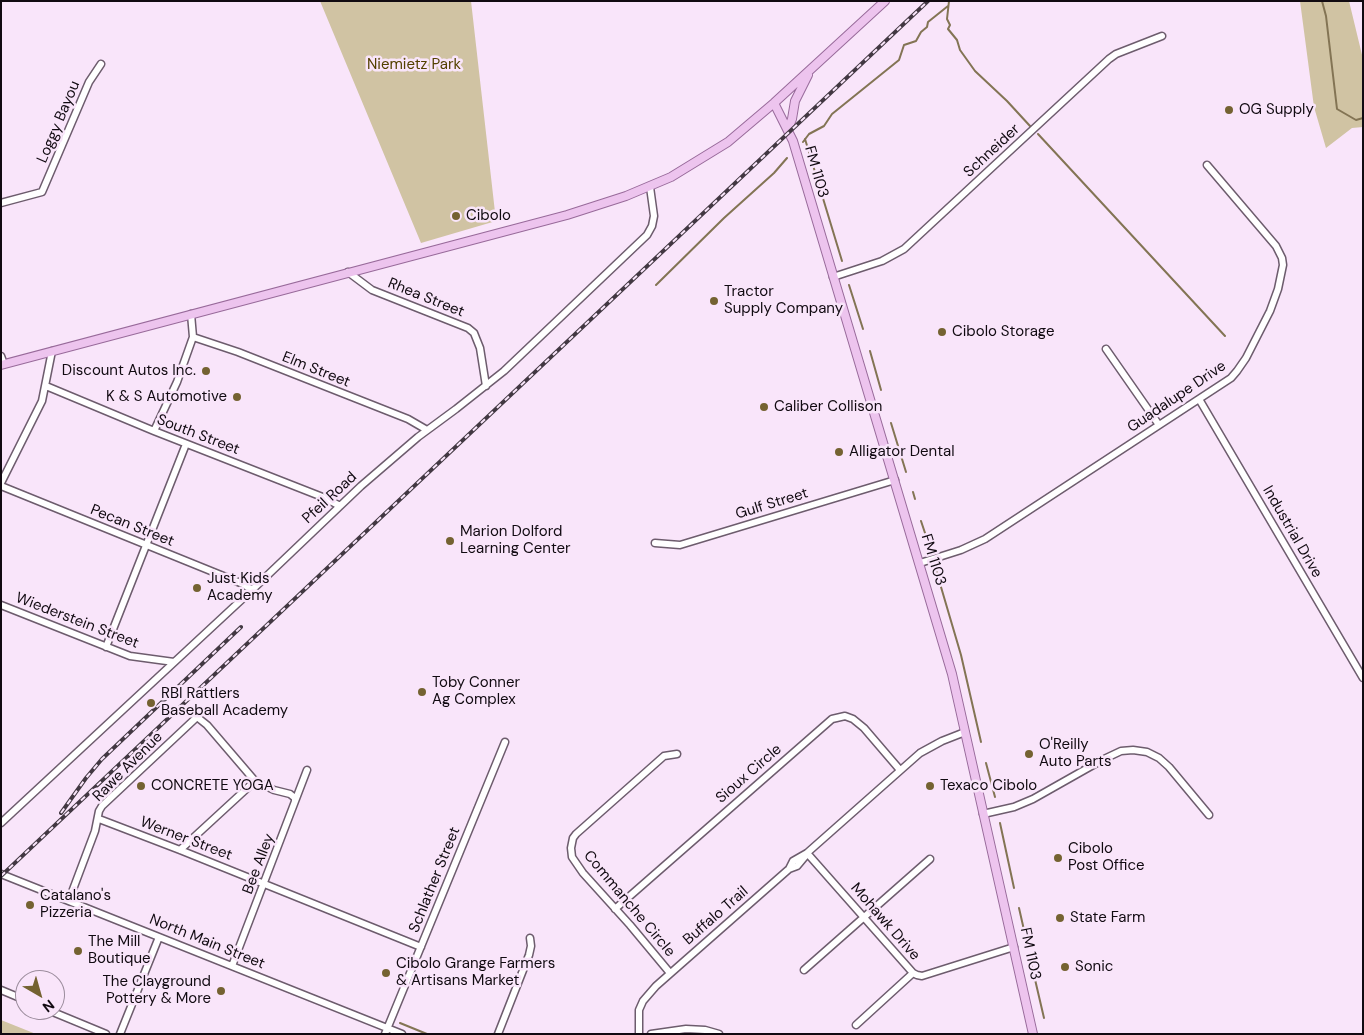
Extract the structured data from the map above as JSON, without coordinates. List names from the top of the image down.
{
  "streets": {
    "main road": ["FM 1103"],
    "street": [
      "Loggy Bayou",
      "Schneider",
      "Rhea Street",
      "Elm Street",
      "Guadalupe Drive",
      "South Street",
      "Pfeil Road",
      "Gulf Street",
      "Pecan Street",
      "Industrial Drive",
      "Wiederstein Street",
      "Rawe Avenue",
      "Sioux Circle",
      "Werner Street",
      "Bee Alley",
      "Schlather Street",
      "Commanche Circle",
      "Buffalo Trail",
      "Mohawk Drive",
      "North Main Street"
    ]
  },
  "crossings": [
    ["Schneider", "FM 1103"],
    ["FM 1103", "Guadalupe Drive"],
    ["FM 1103", "Gulf Street"],
    ["FM 1103", "Buffalo Trail"],
    ["FM 1103", "Mohawk Drive"],
    ["Rhea Street", "Pfeil Road"],
    ["Elm Street", "Pfeil Road"],
    ["Guadalupe Drive", "Industrial Drive"],
    ["South Street", "Pfeil Road"],
    ["Pfeil Road", "Pecan Street"],
    ["Pfeil Road", "Wiederstein Street"],
    ["Rawe Avenue", "Werner Street"],
    ["Rawe Avenue", "North Main Street"],
    ["Sioux Circle", "Commanche Circle"],
    ["Sioux Circle", "Buffalo Trail"],
    ["Werner Street", "Bee Alley"],
    ["Bee Alley", "North Main Street"],
    ["Schlather Street", "North Main Street"],
    ["Commanche Circle", "Buffalo Trail"],
    ["Buffalo Trail", "Mohawk Drive"]
  ],
  "parks": ["Niemietz Park"],
  "places": [
    "OG Supply",
    "Cibolo",
    "Tractor Supply Company",
    "Cibolo Storage",
    "Discount Autos Inc.",
    "K & S Automotive",
    "Caliber Collison",
    "Alligator Dental",
    "Marion Dolford Learning Center",
    "Just Kids Academy",
    "Toby Conner Ag Complex",
    "RBI Rattlers Baseball Academy",
    "O'Reilly Auto Parts",
    "CONCRETE YOGA",
    "Texaco Cibolo",
    "Cibolo Post Office",
    "Catalano's Pizzeria",
    "State Farm",
    "The Mill Boutique",
    "Sonic",
    "Cibolo Grange Farmers & Artisans Market",
    "The Clayground Pottery & More"
  ],
  "north": "bottom right"
}
